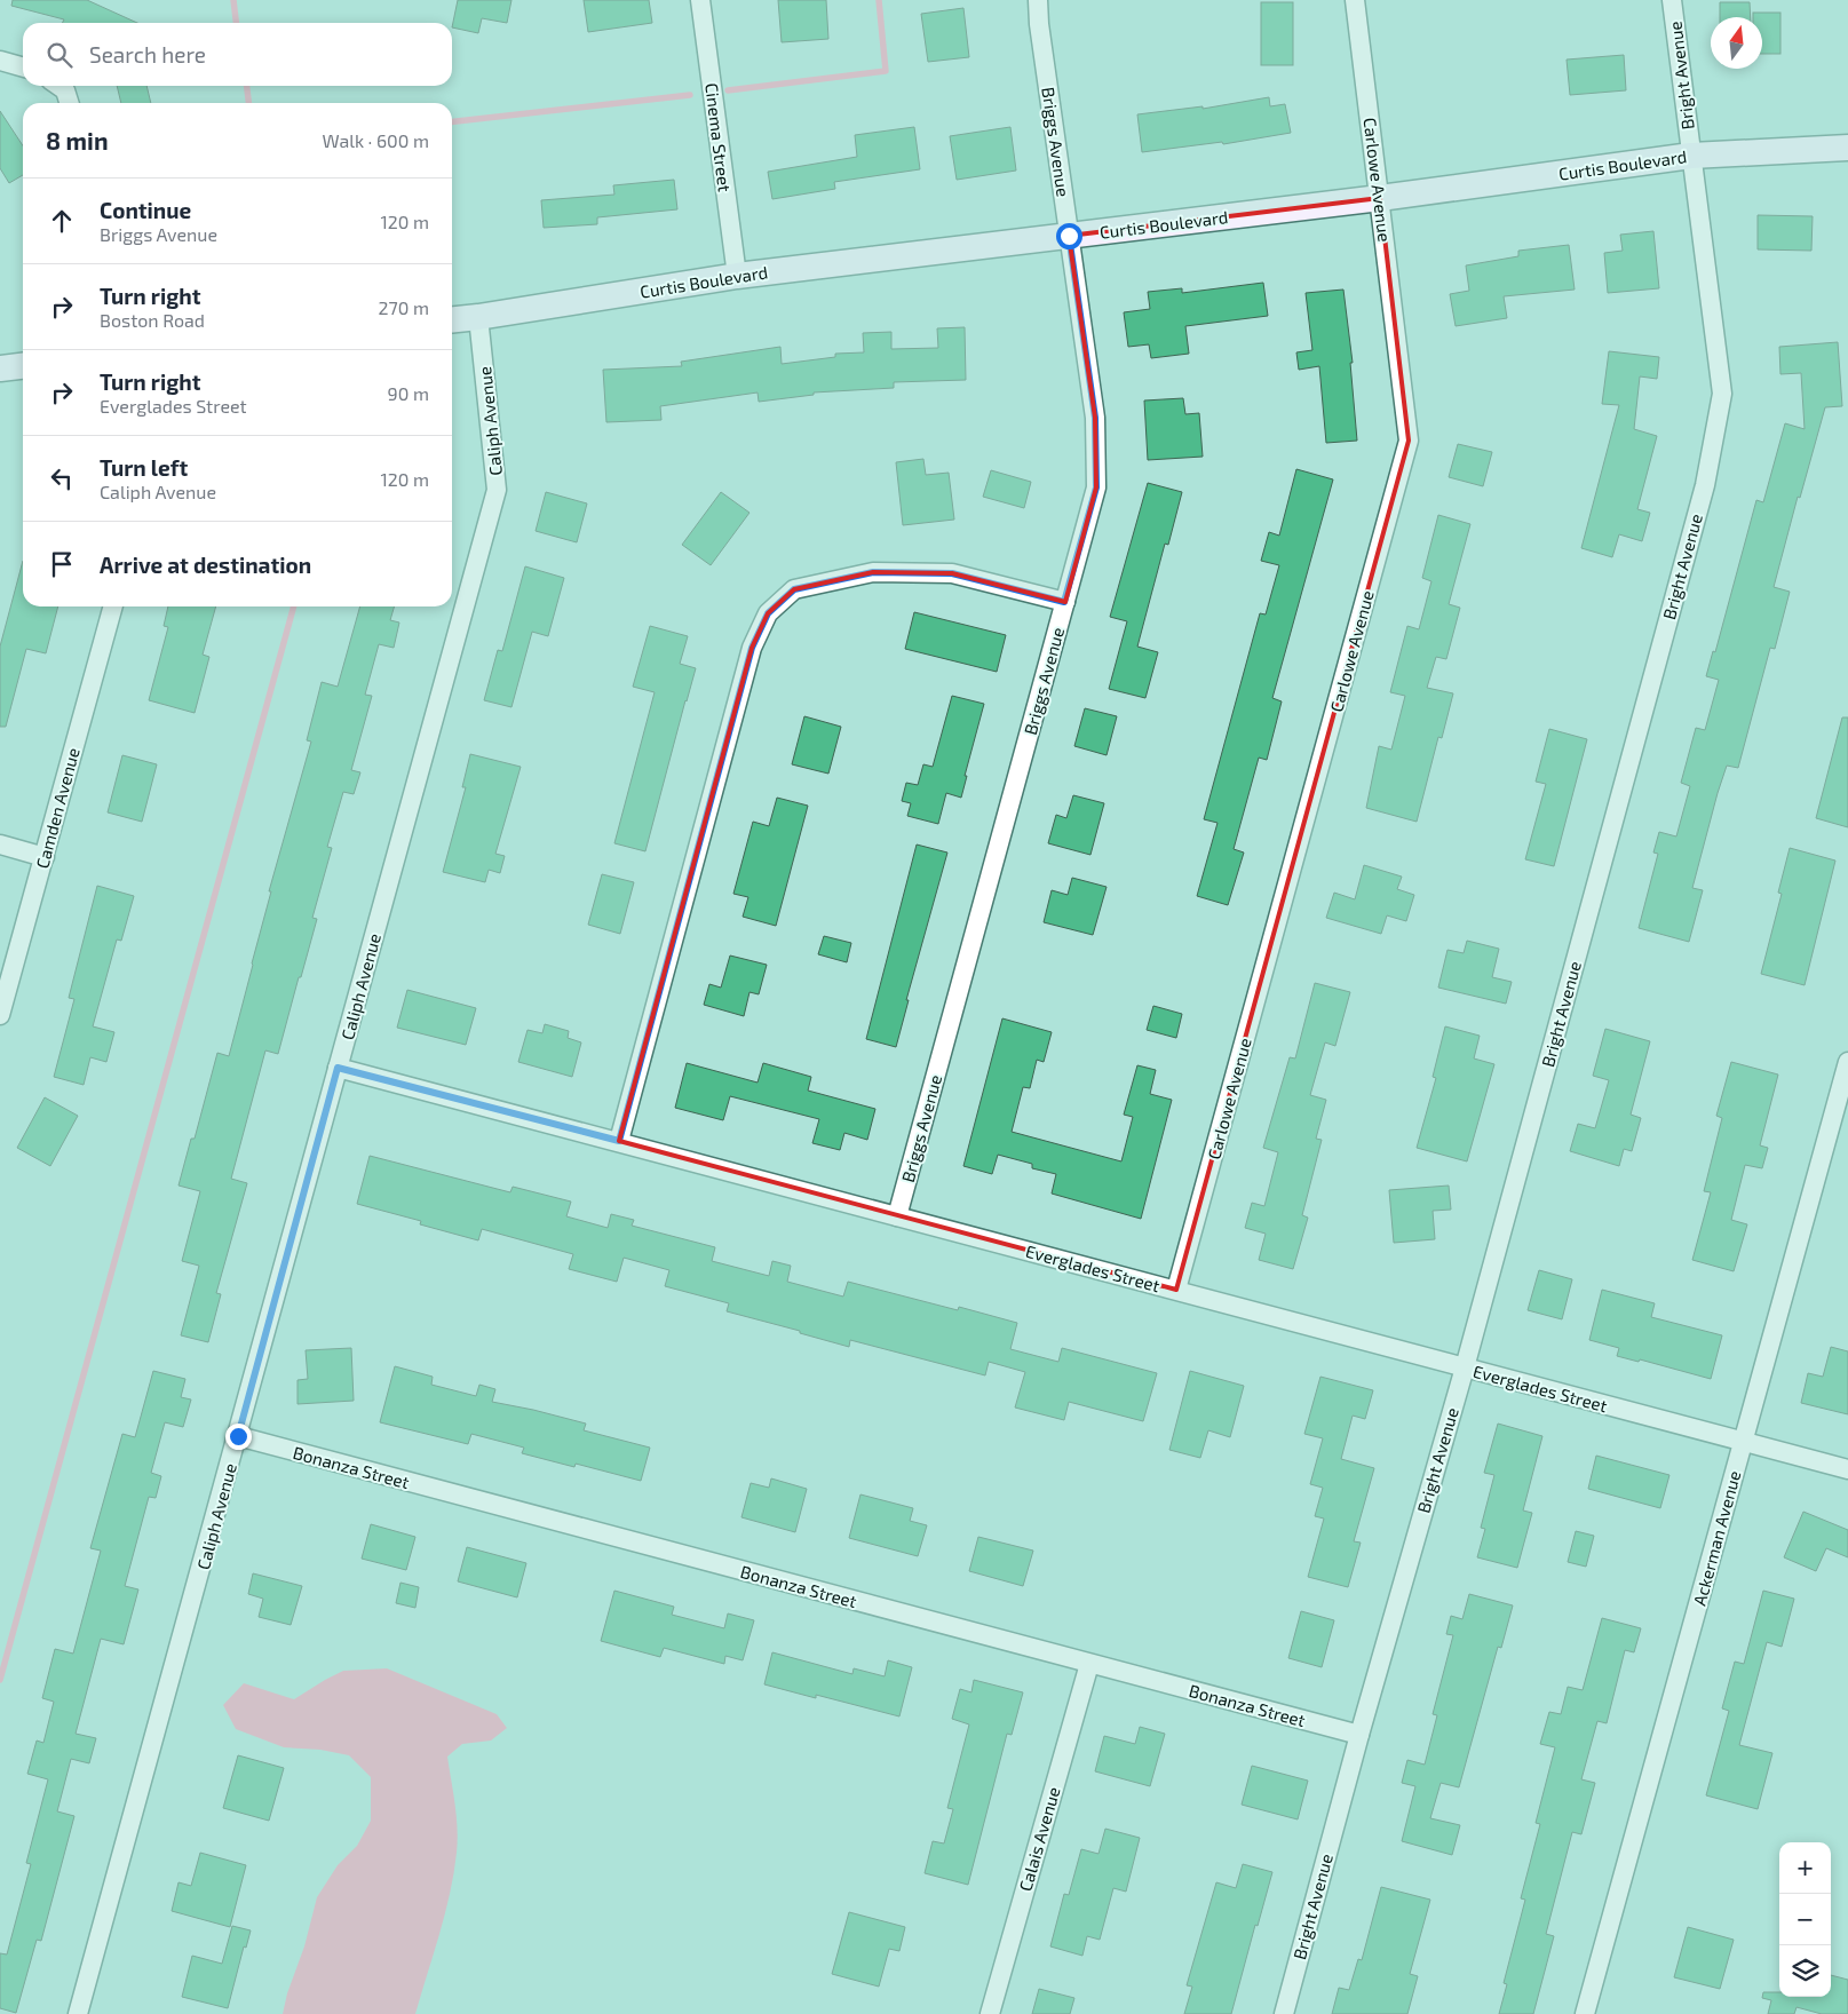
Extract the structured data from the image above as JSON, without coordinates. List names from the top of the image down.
{
  "streets": {
    "street": [
      "Bright Avenue",
      "Cinema Street",
      "Briggs Avenue",
      "Curtis Boulevard",
      "Carlowe Avenue",
      "Caliph Avenue",
      "Camden Avenue",
      "Everglades Street",
      "Bonanza Street",
      "Ackerman Avenue",
      "Calais Avenue"
    ]
  },
  "crossings": [
    ["Bright Avenue", "Curtis Boulevard"],
    ["Bright Avenue", "Everglades Street"],
    ["Bright Avenue", "Bonanza Street"],
    ["Cinema Street", "Curtis Boulevard"],
    ["Briggs Avenue", "Curtis Boulevard"],
    ["Briggs Avenue", "Everglades Street"],
    ["Curtis Boulevard", "Carlowe Avenue"],
    ["Curtis Boulevard", "Caliph Avenue"],
    ["Carlowe Avenue", "Everglades Street"],
    ["Caliph Avenue", "Everglades Street"],
    ["Caliph Avenue", "Bonanza Street"],
    ["Everglades Street", "Ackerman Avenue"],
    ["Bonanza Street", "Calais Avenue"]
  ],
  "north": "top",
  "page": {
    "search": "Search here",
    "heading": ["8 min", "Walk · 600 m"],
    "list": [
      ["Continue", "Briggs Avenue", "120 m"],
      ["Turn right", "Boston Road", "270 m"],
      ["Turn right", "Everglades Street", "90 m"],
      ["Turn left", "Caliph Avenue", "120 m"],
      "Arrive at destination"
    ],
    "map_buttons": ["+", "−"]
  }
}
